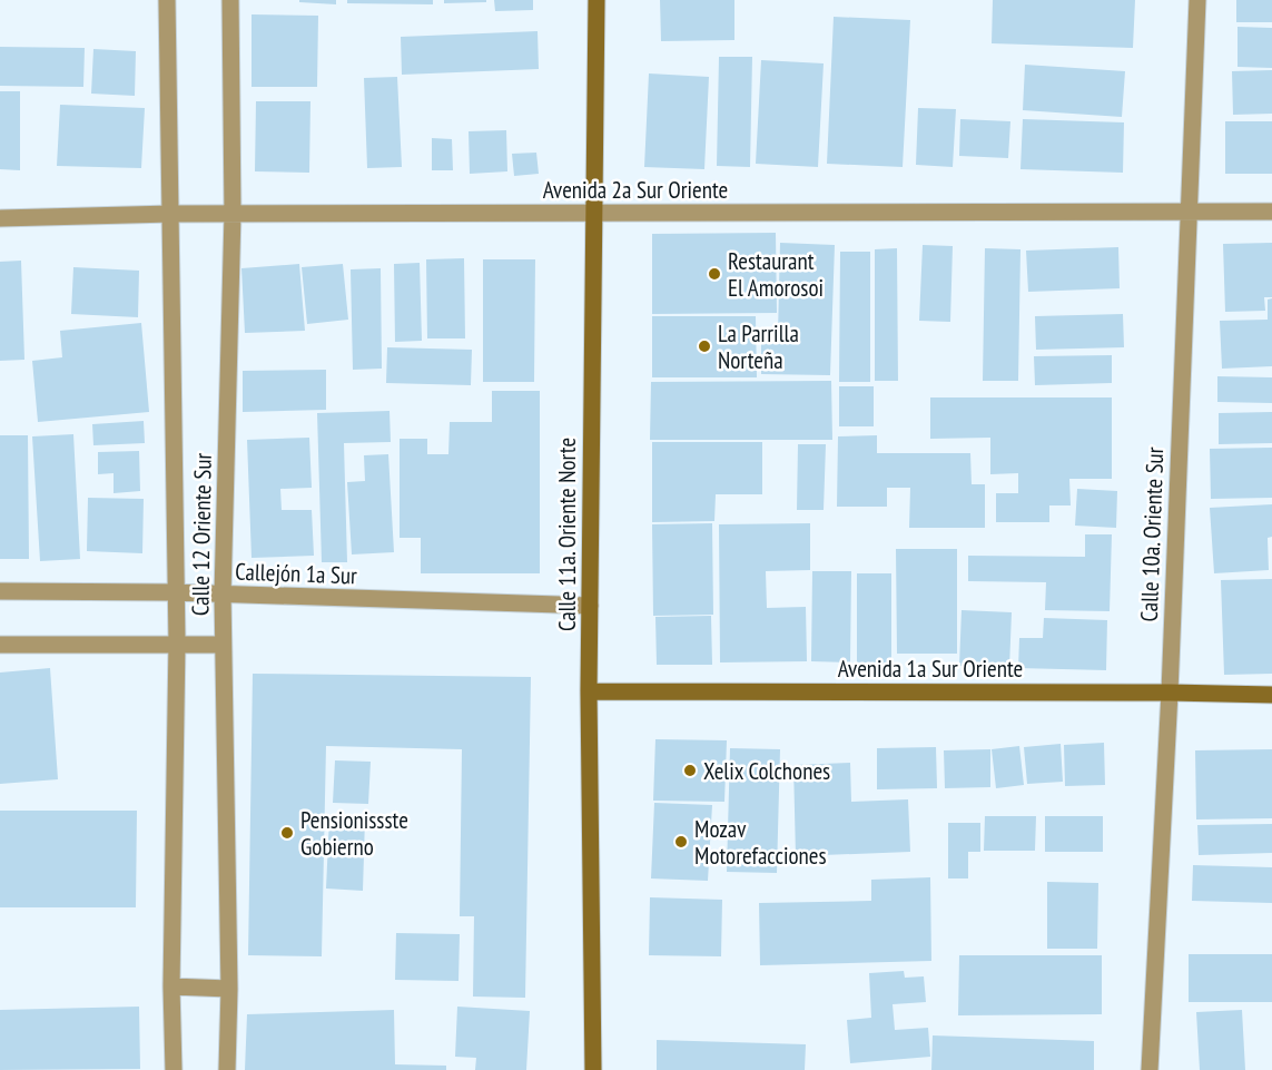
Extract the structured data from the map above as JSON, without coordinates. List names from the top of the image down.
{
  "streets": {
    "street": [
      "Avenida 2a Sur Oriente",
      "Calle 12 Oriente Sur",
      "Calle 11a. Oriente Norte",
      "Calle 10a. Oriente Sur",
      "Callejón 1a Sur",
      "Avenida 1a Sur Oriente"
    ]
  },
  "crossings": [
    ["Avenida 2a Sur Oriente", "Calle 12 Oriente Sur"],
    ["Avenida 2a Sur Oriente", "Calle 11a. Oriente Norte"],
    ["Avenida 2a Sur Oriente", "Calle 10a. Oriente Sur"],
    ["Calle 12 Oriente Sur", "Callejón 1a Sur"],
    ["Calle 11a. Oriente Norte", "Callejón 1a Sur"],
    ["Calle 11a. Oriente Norte", "Avenida 1a Sur Oriente"],
    ["Calle 10a. Oriente Sur", "Avenida 1a Sur Oriente"]
  ],
  "places": [
    "Restaurant El Amorosoi",
    "La Parrilla Norteña",
    "Xelix Colchones",
    "Pensionissste Gobierno",
    "Mozav Motorefacciones"
  ]
}
